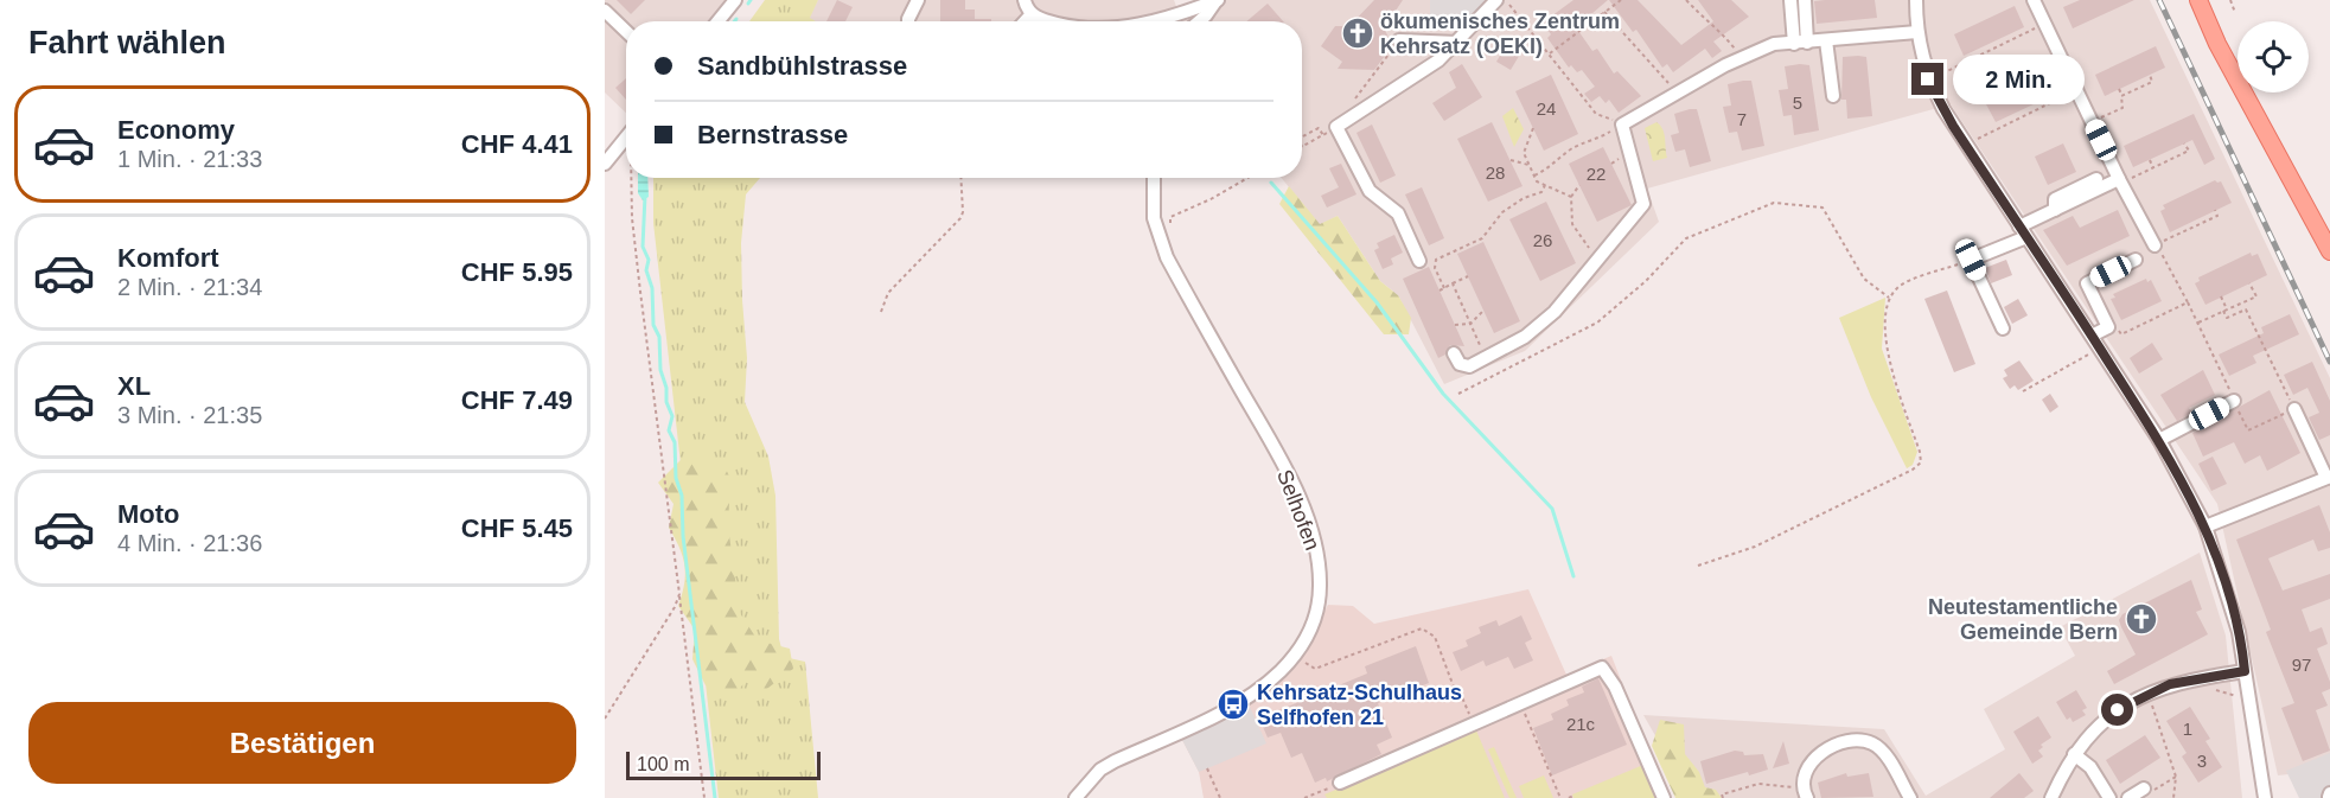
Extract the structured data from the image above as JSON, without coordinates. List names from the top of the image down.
{
  "streets": {
    "street": ["Selhofen"]
  },
  "places": {
    "church": ["ökumenisches Zentrum Kehrsatz (OEKI)", "Neutestamentliche Gemeinde Bern"],
    "bus stop": ["Kehrsatz-Schulhaus Selfhofen 21"]
  },
  "house_numbers": [
    "5",
    "24",
    "7",
    "28",
    "22",
    "26",
    "97",
    "21c",
    "1",
    "3"
  ],
  "scale_bar": "100 m",
  "page": {
    "heading": "Fahrt wählen",
    "banner": ["Sandbühlstrasse", "Bernstrasse"],
    "bubble": "2 Min.",
    "list": [
      {
        "name": "Economy",
        "note": "1 Min. · 21:33",
        "value": "CHF 4.41"
      },
      {
        "name": "Komfort",
        "note": "2 Min. · 21:34",
        "value": "CHF 5.95"
      },
      {
        "name": "XL",
        "note": "3 Min. · 21:35",
        "value": "CHF 7.49"
      },
      {
        "name": "Moto",
        "note": "4 Min. · 21:36",
        "value": "CHF 5.45"
      }
    ],
    "buttons": "Bestätigen",
    "scale": "100 m"
  }
}
